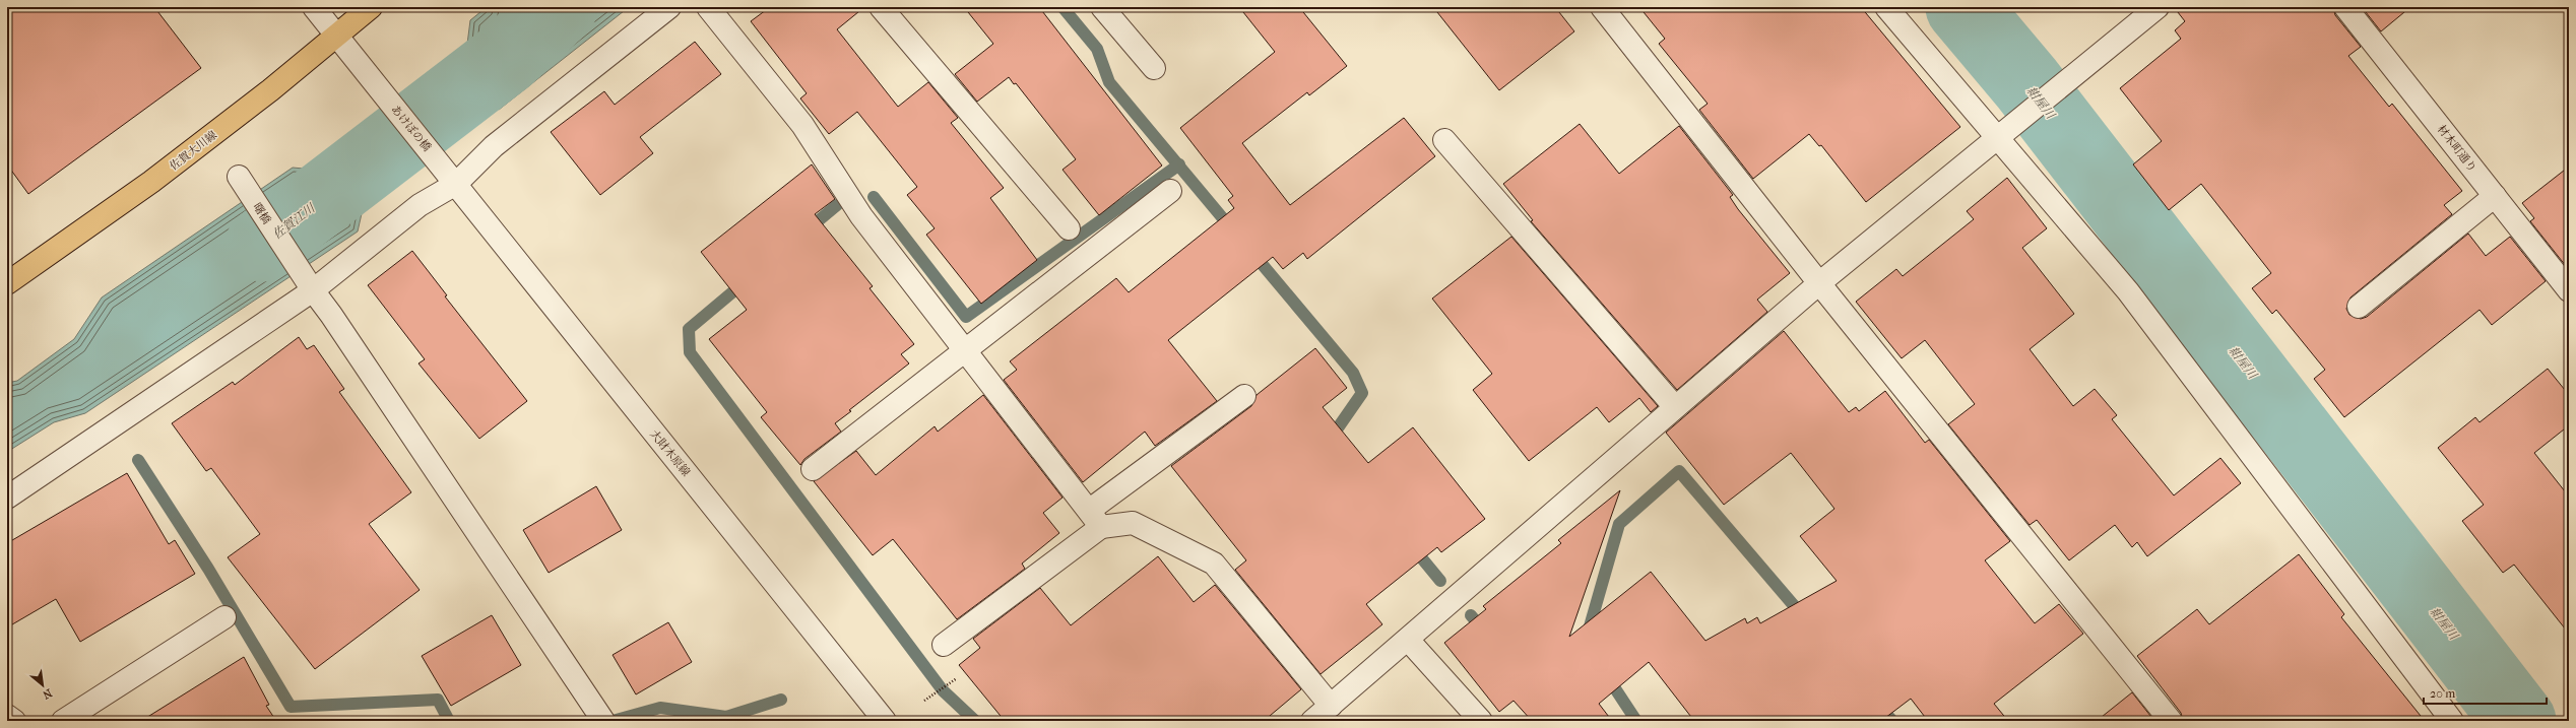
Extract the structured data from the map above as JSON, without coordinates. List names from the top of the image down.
{
  "streets": {
    "main road": ["佐賀大川線"],
    "street": [
      "あけぼの橋",
      "材木町通り",
      "曙橋",
      "大財木原線"
    ]
  },
  "crossings": [
    ["あけぼの橋", "佐賀大川線"],
    ["あけぼの橋", "大財木原線"]
  ],
  "water": ["紺屋川", "佐賀江川"],
  "scale_bar": "20 m",
  "north": "bottom right"
}
